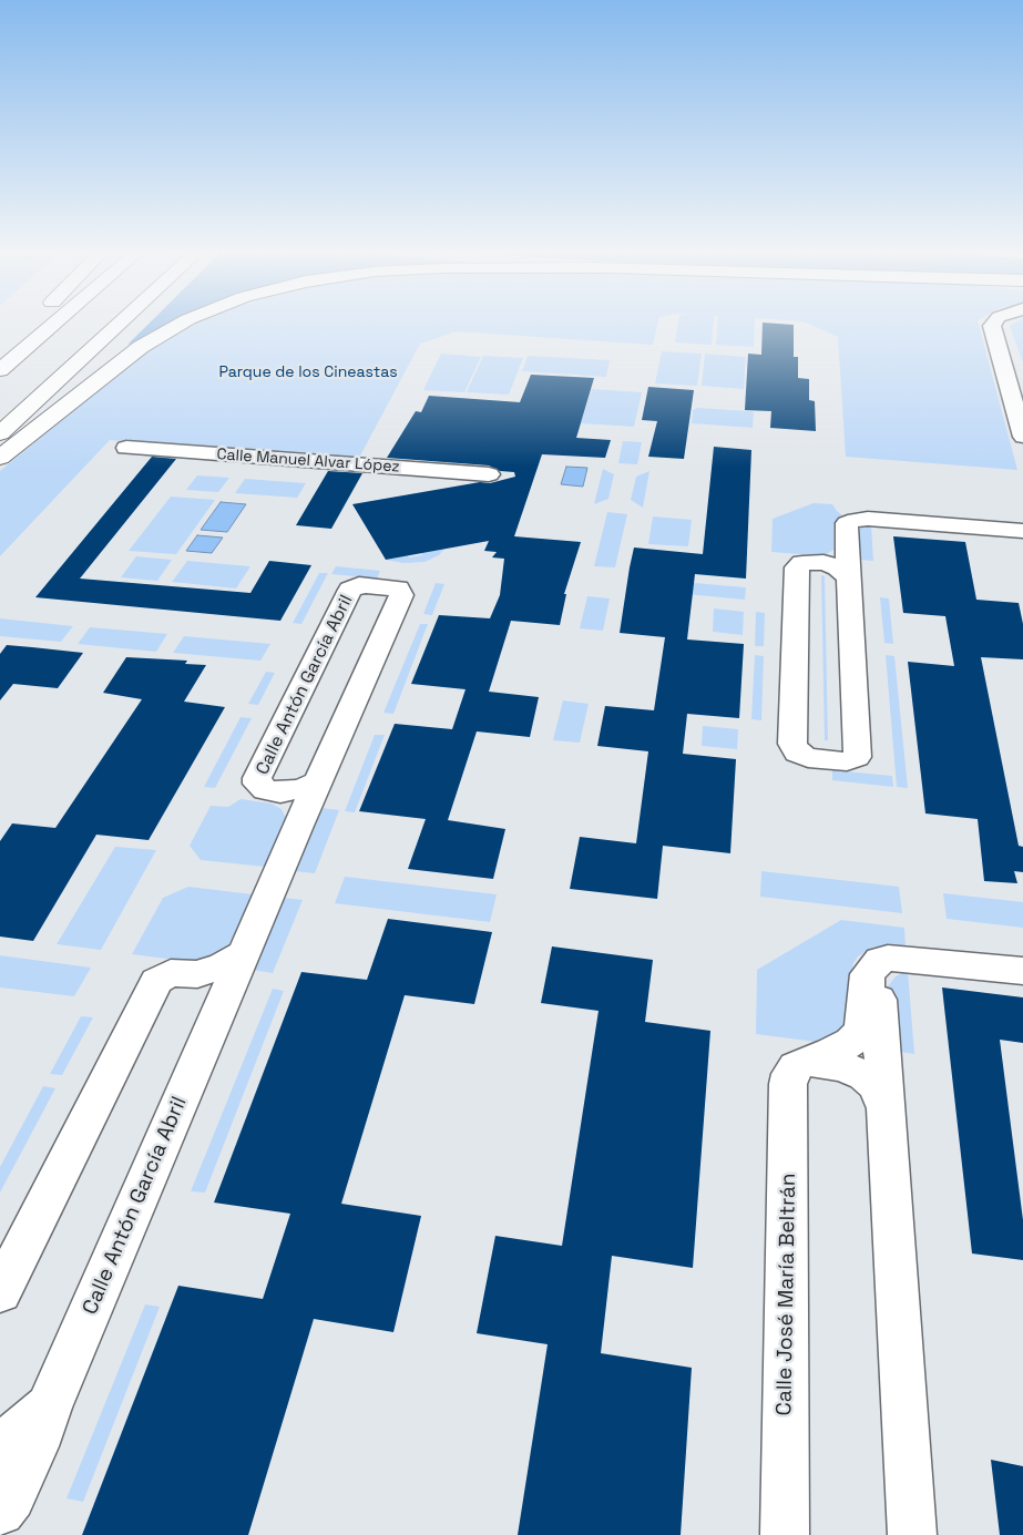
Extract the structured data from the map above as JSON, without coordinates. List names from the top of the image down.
{
  "streets": {
    "street": ["Calle Manuel Alvar López", "Calle Antón García Abril", "Calle José María Beltrán"]
  },
  "parks": ["Parque de los Cineastas"]
}
